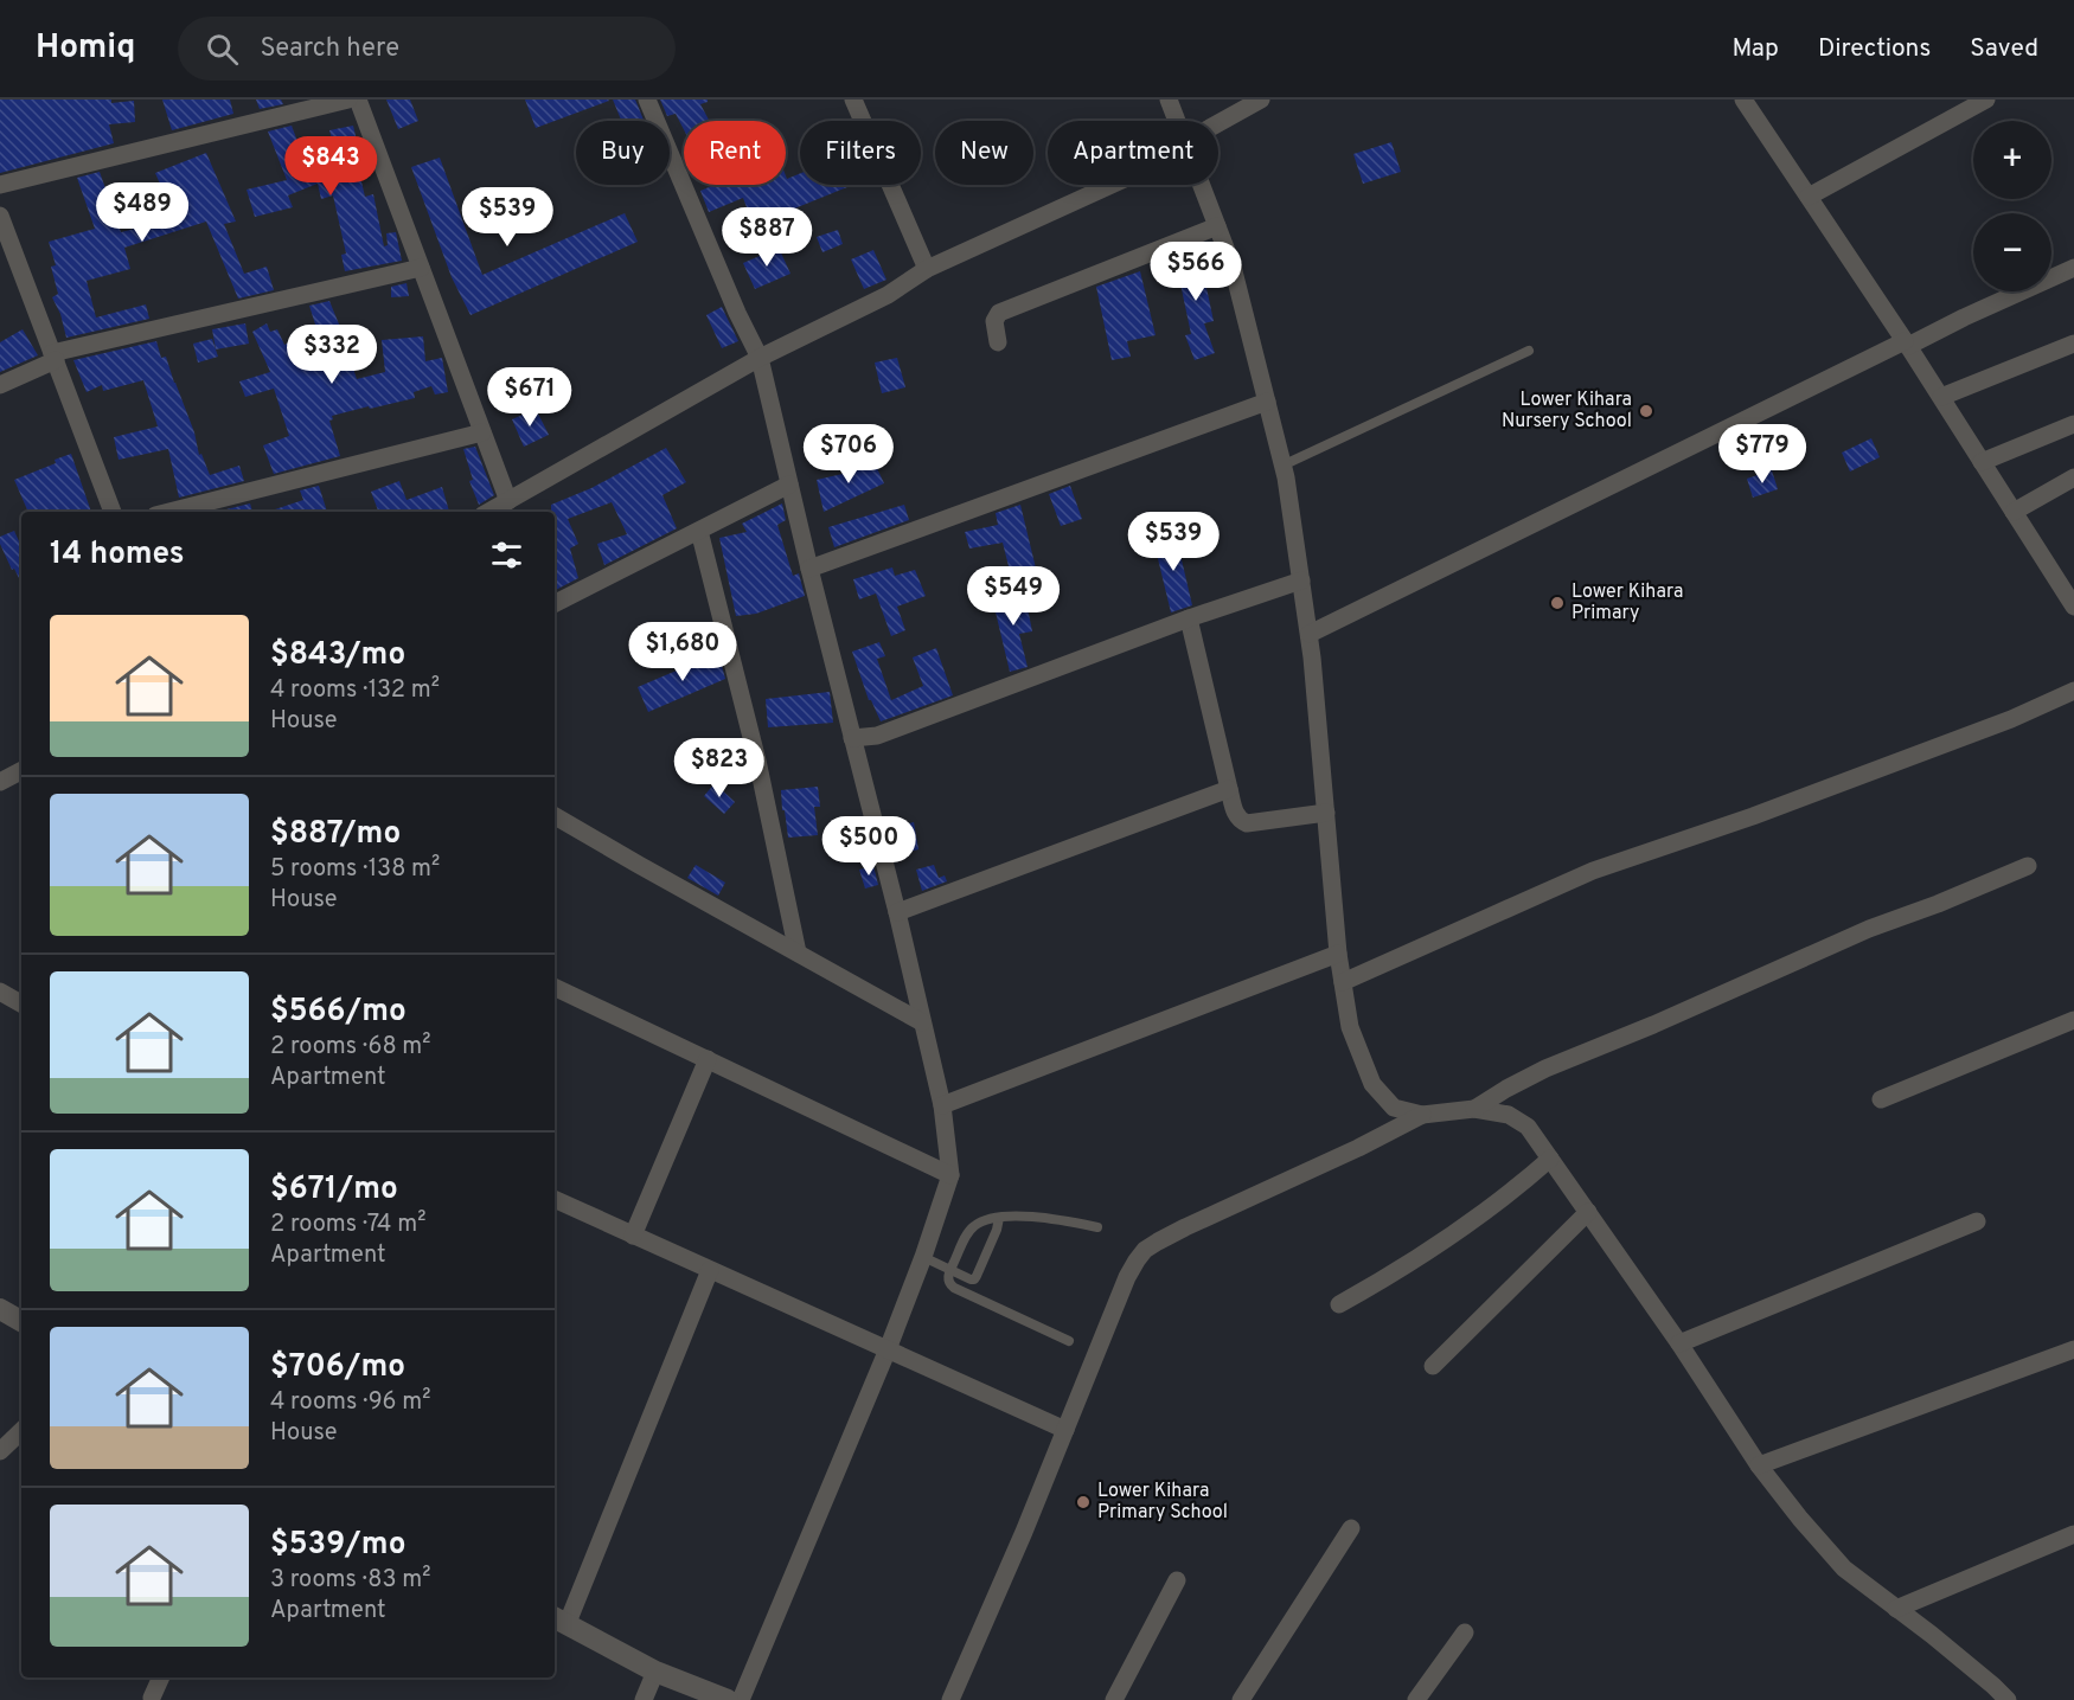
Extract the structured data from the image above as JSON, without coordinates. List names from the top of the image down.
{
  "places": ["Lower Kihara Nursery School", "Lower Kihara Primary", "Lower Kihara Primary School"],
  "page": {
    "header": "Homiq",
    "search": "Search here",
    "nav": ["Map", "Directions", "Saved"],
    "map_buttons": ["+", "−"],
    "chip": [
      "Buy",
      "Rent",
      "Filters",
      "New",
      "Apartment"
    ],
    "price": [
      "$843",
      "$489",
      "$539",
      "$887",
      "$566",
      "$332",
      "$671",
      "$706",
      "$779",
      "$539",
      "$549",
      "$1,680",
      "$823",
      "$500"
    ],
    "heading": "14 homes",
    "list": [
      {
        "name": "$843/mo",
        "note": "4 rooms · 132 m² · House"
      },
      {
        "name": "$887/mo",
        "note": "5 rooms · 138 m² · House"
      },
      {
        "name": "$566/mo",
        "note": "2 rooms · 68 m² · Apartment"
      },
      {
        "name": "$671/mo",
        "note": "2 rooms · 74 m² · Apartment"
      },
      {
        "name": "$706/mo",
        "note": "4 rooms · 96 m² · House"
      },
      {
        "name": "$539/mo",
        "note": "3 rooms · 83 m² · Apartment"
      }
    ]
  }
}
